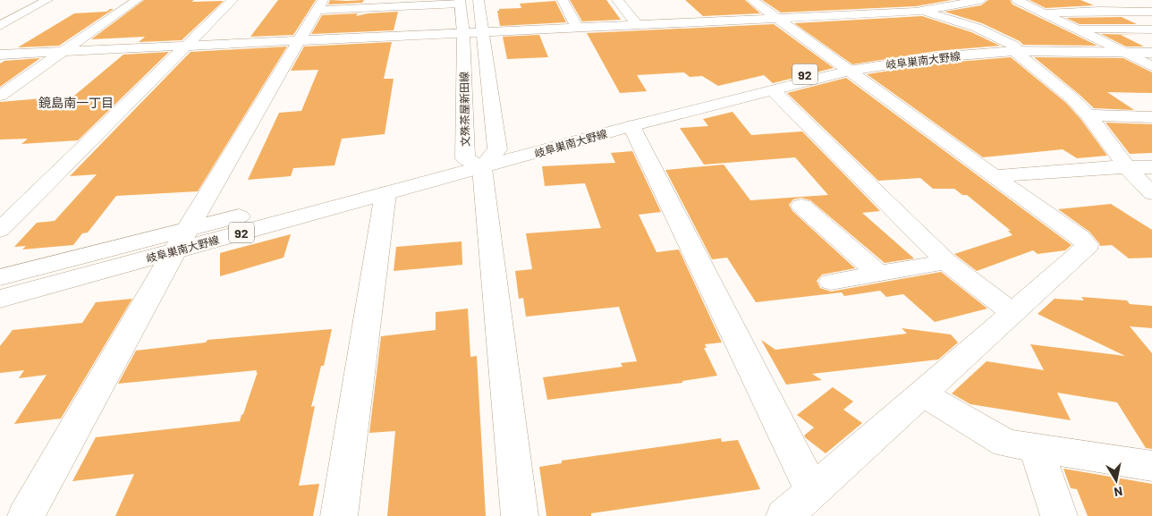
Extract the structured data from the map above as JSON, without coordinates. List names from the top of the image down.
{
  "streets": {
    "street": ["岐阜巣南大野線", "92", "文殊茶屋新田線"]
  },
  "crossings": [
    ["岐阜巣南大野線", "文殊茶屋新田線"]
  ],
  "districts": ["鏡島南一丁目"],
  "north": "bottom"
}
